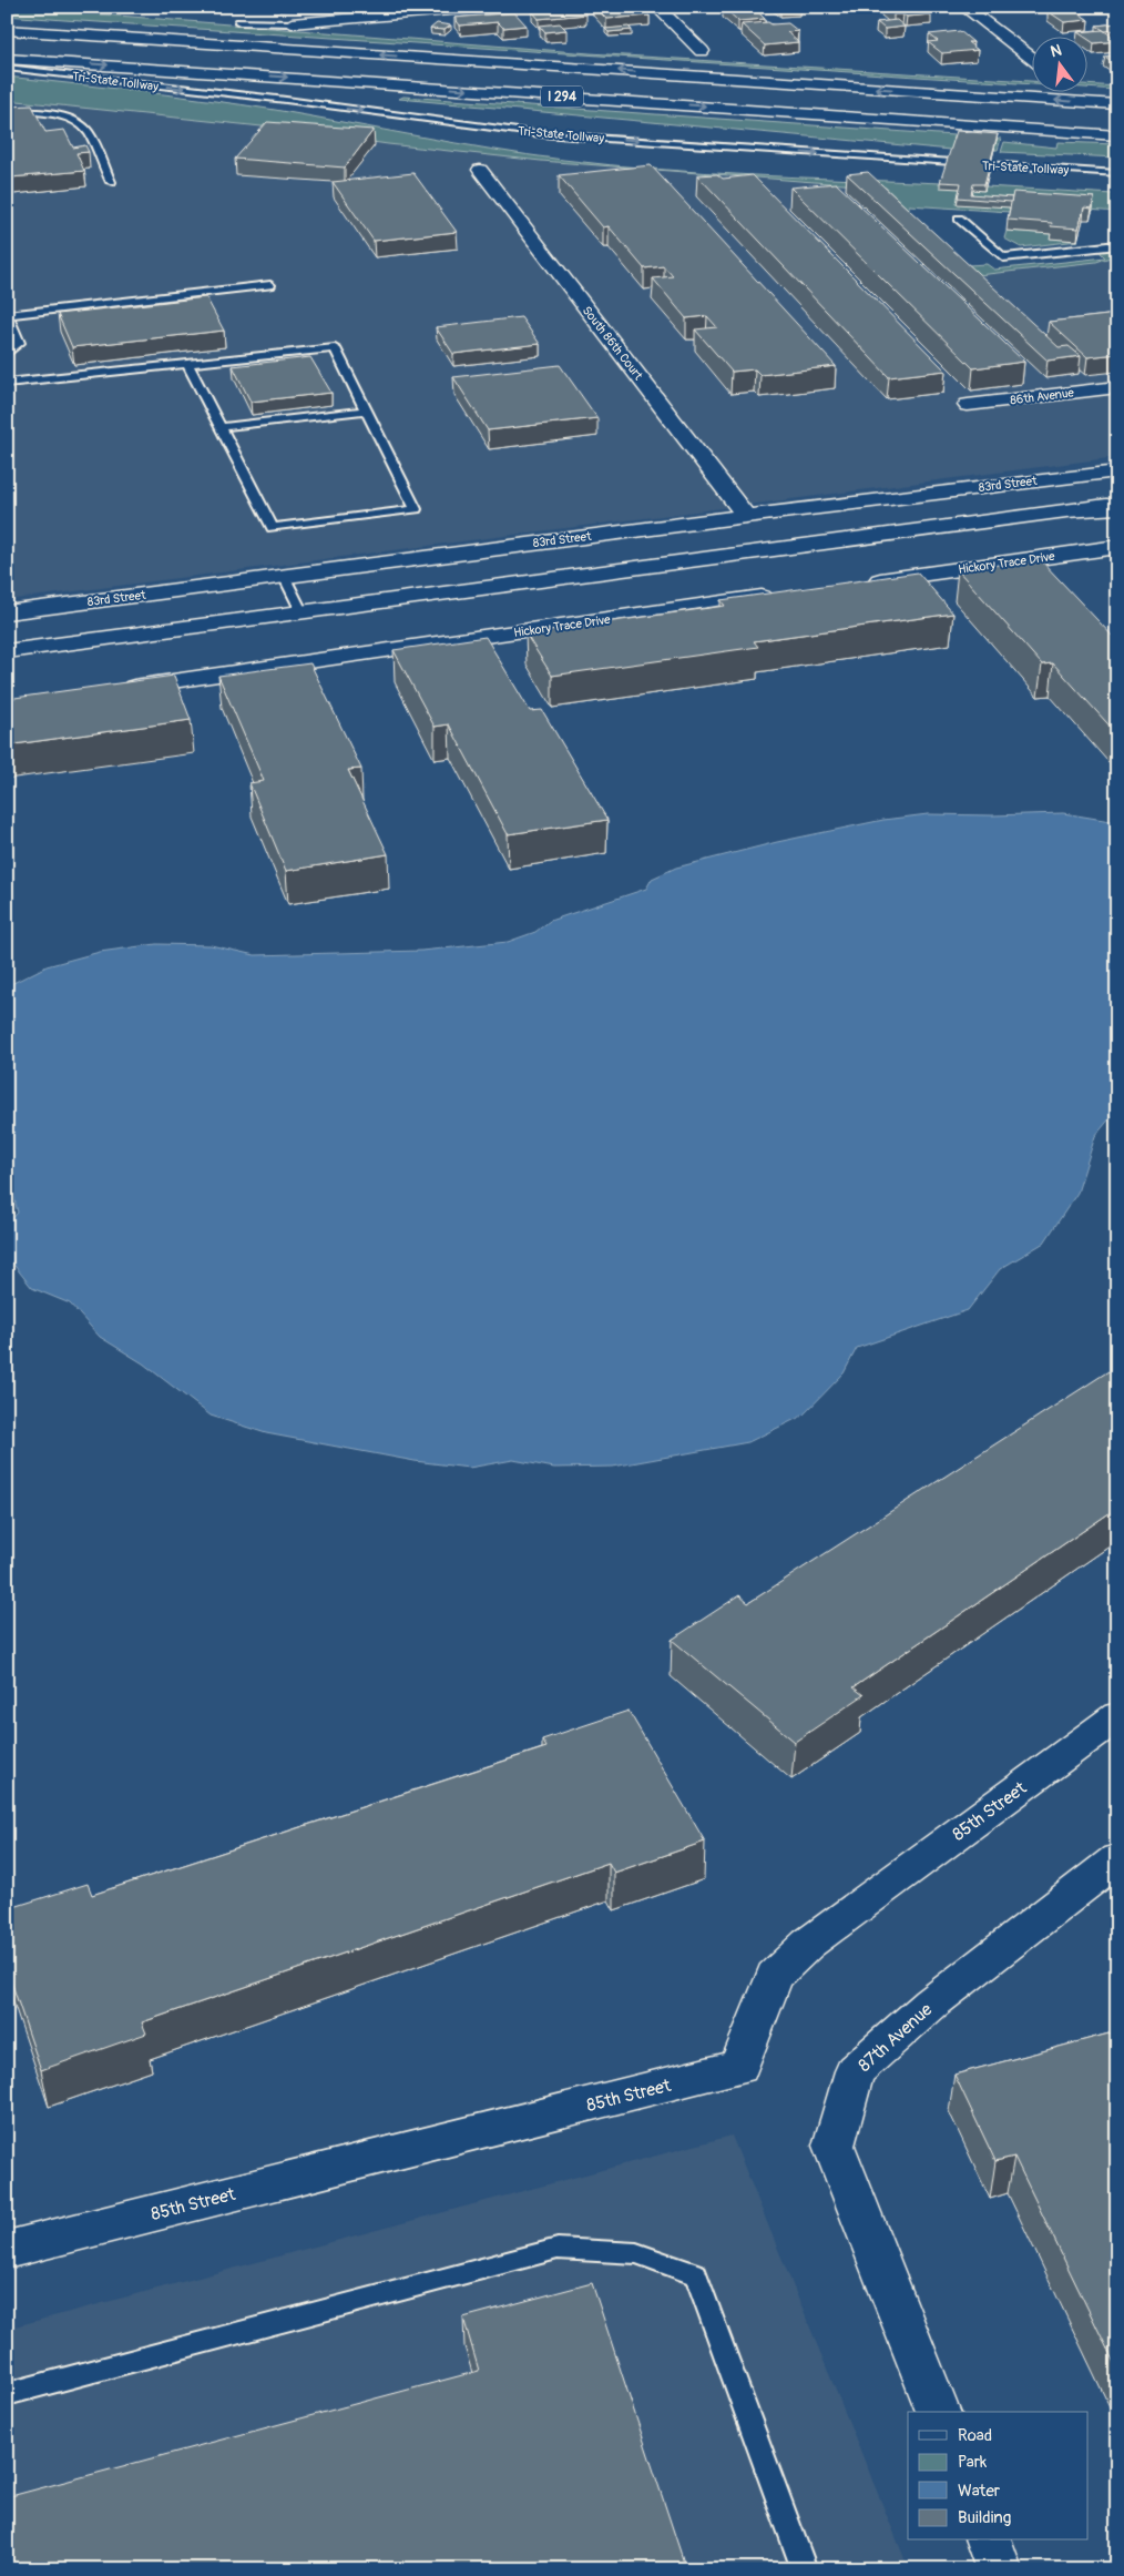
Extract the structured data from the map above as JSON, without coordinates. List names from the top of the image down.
{
  "streets": {
    "main road": [
      "Tri-State Tollway",
      "I 294",
      "South 86th Court",
      "86th Avenue",
      "83rd Street",
      "Hickory Trace Drive",
      "85th Street",
      "87th Avenue"
    ]
  },
  "crossings": [
    ["South 86th Court", "83rd Street"]
  ],
  "legend": [
    "Road",
    "Park",
    "Water",
    "Building"
  ],
  "north": "top"
}
